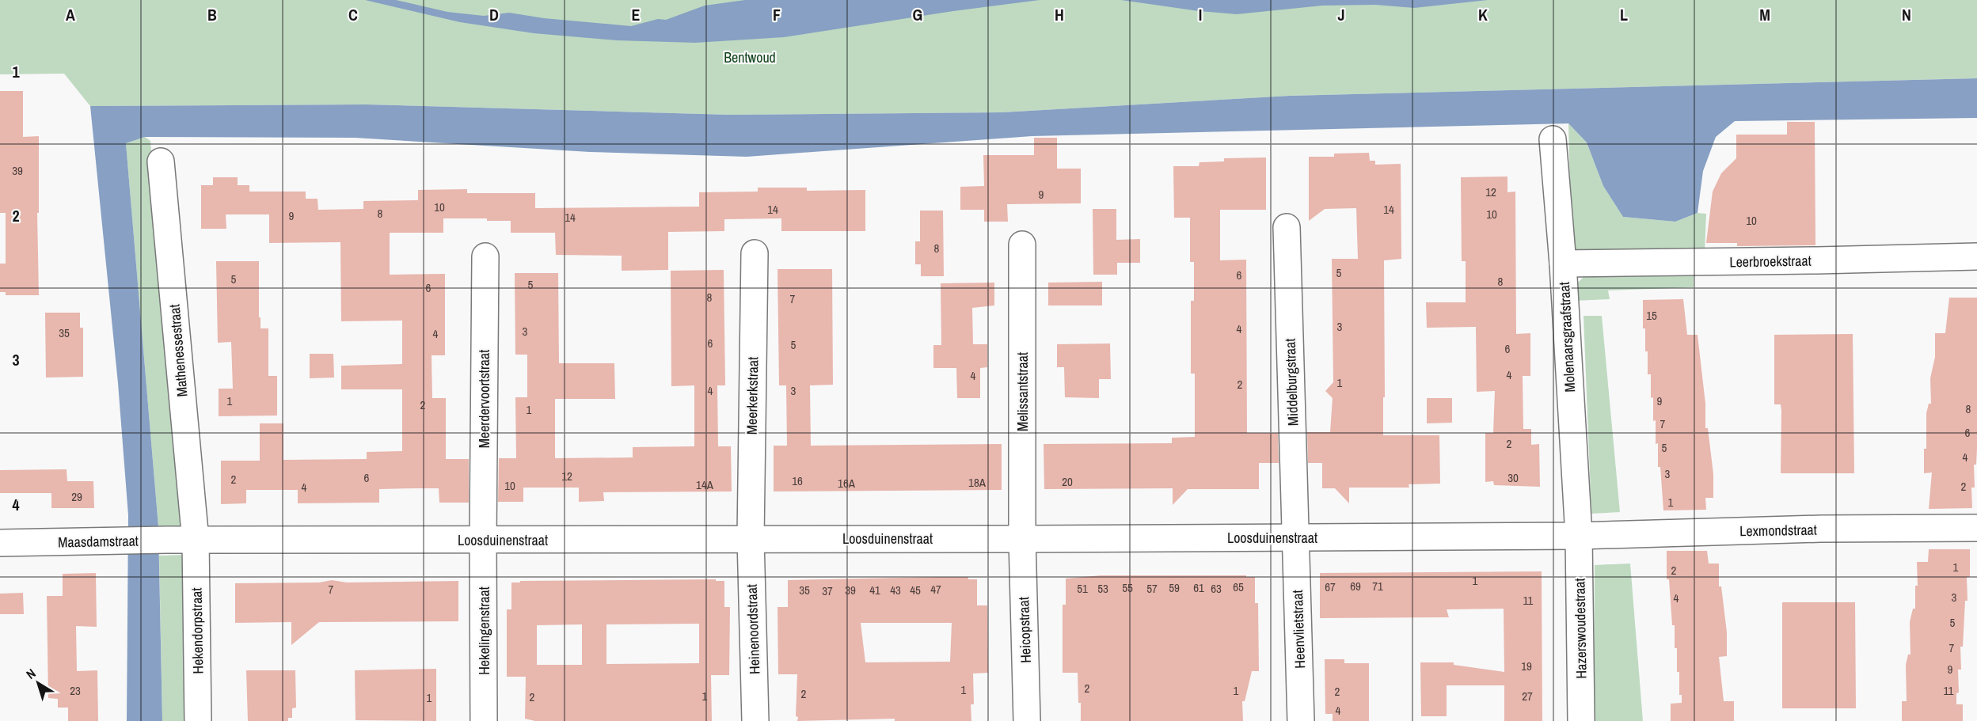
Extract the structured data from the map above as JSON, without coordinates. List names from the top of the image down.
{
  "streets": {
    "street": [
      "Leerbroekstraat",
      "Molenaarsgraafstraat",
      "Mathenessestraat",
      "Middelburgstraat",
      "Melissantstraat",
      "Meerkerkstraat",
      "Meerdervoortstraat",
      "Lexmondstraat",
      "Loosduinenstraat",
      "Maasdamstraat",
      "Hazerswoudestraat",
      "Heinenoordstraat",
      "Heenvlietstraat",
      "Heicopstraat",
      "Hekendorpstraat",
      "Hekelingenstraat"
    ]
  },
  "crossings": [
    ["Leerbroekstraat", "Molenaarsgraafstraat"],
    ["Molenaarsgraafstraat", "Lexmondstraat"],
    ["Molenaarsgraafstraat", "Loosduinenstraat"],
    ["Molenaarsgraafstraat", "Hazerswoudestraat"],
    ["Mathenessestraat", "Loosduinenstraat"],
    ["Mathenessestraat", "Maasdamstraat"],
    ["Mathenessestraat", "Hekendorpstraat"],
    ["Middelburgstraat", "Loosduinenstraat"],
    ["Middelburgstraat", "Heenvlietstraat"],
    ["Melissantstraat", "Loosduinenstraat"],
    ["Melissantstraat", "Heicopstraat"],
    ["Meerkerkstraat", "Loosduinenstraat"],
    ["Meerkerkstraat", "Heinenoordstraat"],
    ["Meerdervoortstraat", "Loosduinenstraat"],
    ["Meerdervoortstraat", "Hekelingenstraat"],
    ["Lexmondstraat", "Loosduinenstraat"],
    ["Lexmondstraat", "Hazerswoudestraat"],
    ["Loosduinenstraat", "Maasdamstraat"],
    ["Loosduinenstraat", "Hazerswoudestraat"],
    ["Loosduinenstraat", "Heinenoordstraat"],
    ["Loosduinenstraat", "Heenvlietstraat"],
    ["Loosduinenstraat", "Heicopstraat"],
    ["Loosduinenstraat", "Hekendorpstraat"],
    ["Loosduinenstraat", "Hekelingenstraat"],
    ["Maasdamstraat", "Hekendorpstraat"]
  ],
  "parks": ["Bentwoud"],
  "house_numbers": [
    "39",
    "12",
    "9",
    "10",
    "14",
    "14",
    "8",
    "10",
    "9",
    "14",
    "10",
    "8",
    "5",
    "6",
    "5",
    "8",
    "5",
    "6",
    "8",
    "7",
    "15",
    "3",
    "4",
    "3",
    "35",
    "4",
    "6",
    "5",
    "6",
    "4",
    "4",
    "1",
    "2",
    "4",
    "3",
    "1",
    "9",
    "2",
    "8",
    "1",
    "7",
    "6",
    "2",
    "5",
    "4",
    "3",
    "12",
    "6",
    "30",
    "2",
    "16",
    "20",
    "18A",
    "16A",
    "14A",
    "10",
    "2",
    "4",
    "29",
    "1",
    "1",
    "2",
    "1",
    "69",
    "71",
    "65",
    "67",
    "55",
    "59",
    "61",
    "51",
    "53",
    "57",
    "63",
    "7",
    "47",
    "35",
    "39",
    "41",
    "43",
    "45",
    "37",
    "3",
    "4",
    "11",
    "5",
    "7",
    "19",
    "9",
    "2",
    "1",
    "23",
    "1",
    "11",
    "2",
    "2",
    "1",
    "27",
    "2",
    "1",
    "4"
  ],
  "north": "top left",
  "grid": {
    "columns": [
      "A",
      "B",
      "C",
      "D",
      "E",
      "F",
      "G",
      "H",
      "I",
      "J",
      "K",
      "L",
      "M",
      "N"
    ],
    "rows": [
      "1",
      "2",
      "3",
      "4"
    ]
  }
}
